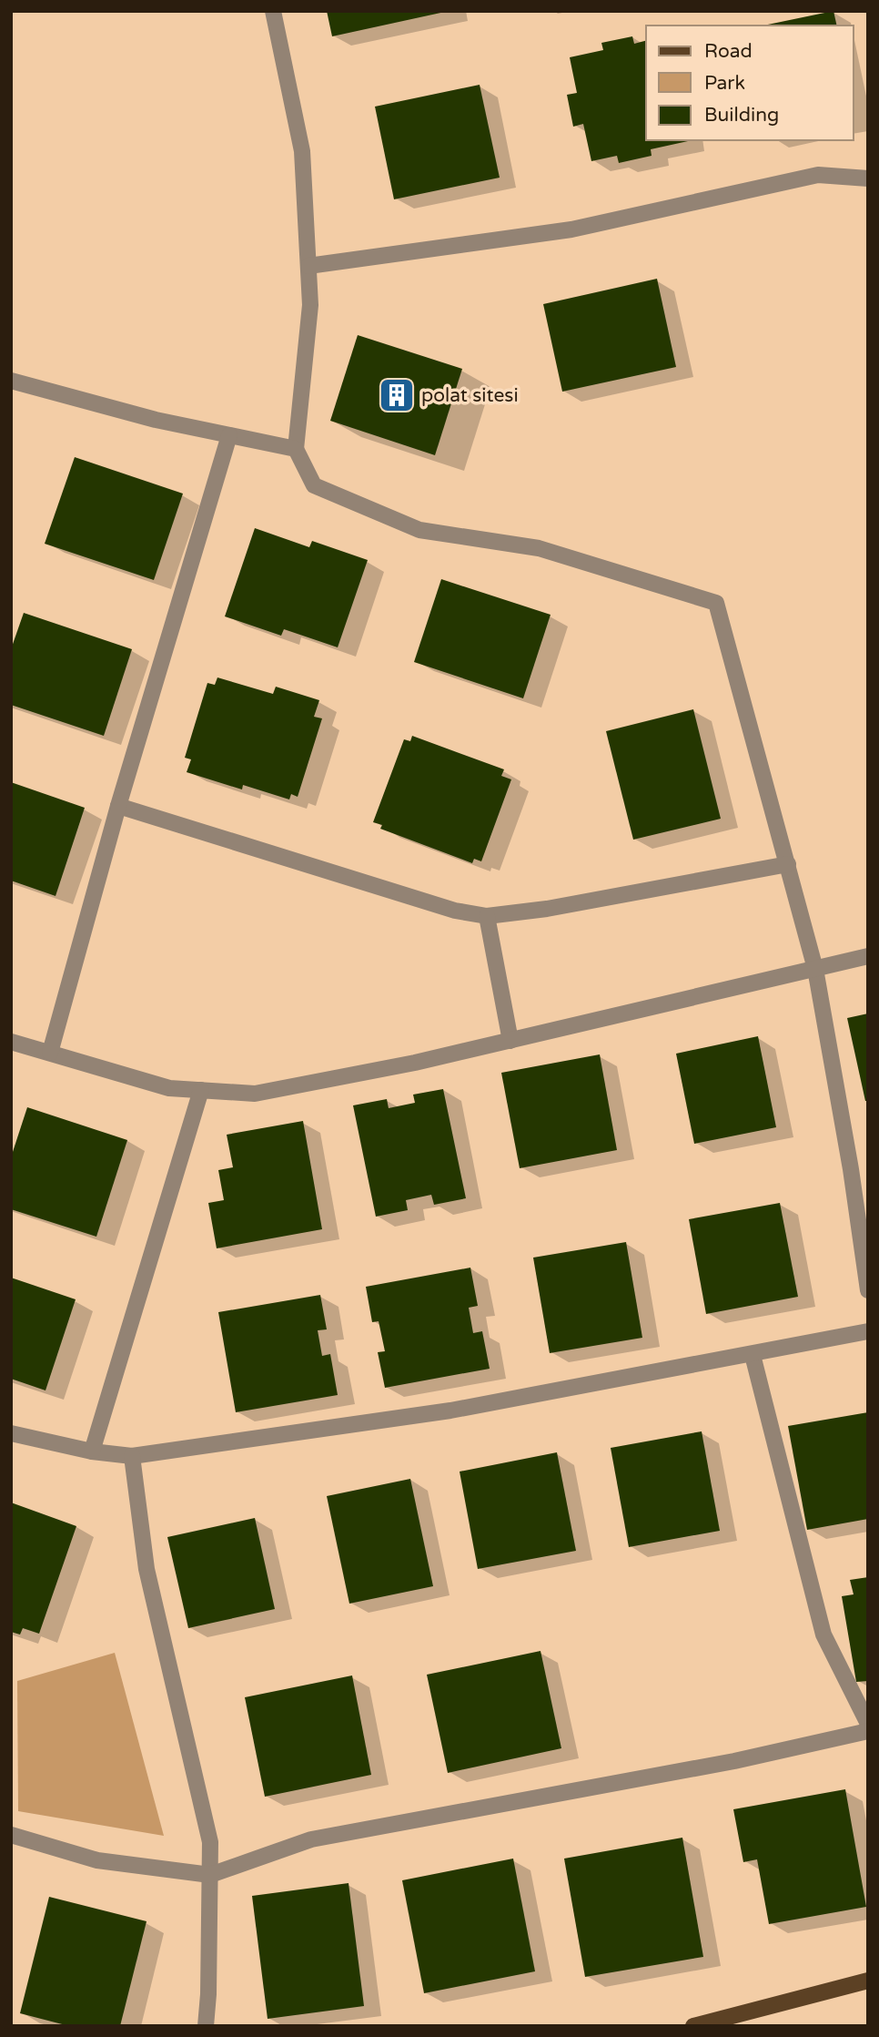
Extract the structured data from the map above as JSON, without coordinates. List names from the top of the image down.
{
  "places": {
    "building": ["polat sitesi"]
  },
  "legend": ["Road", "Park", "Building"]
}
